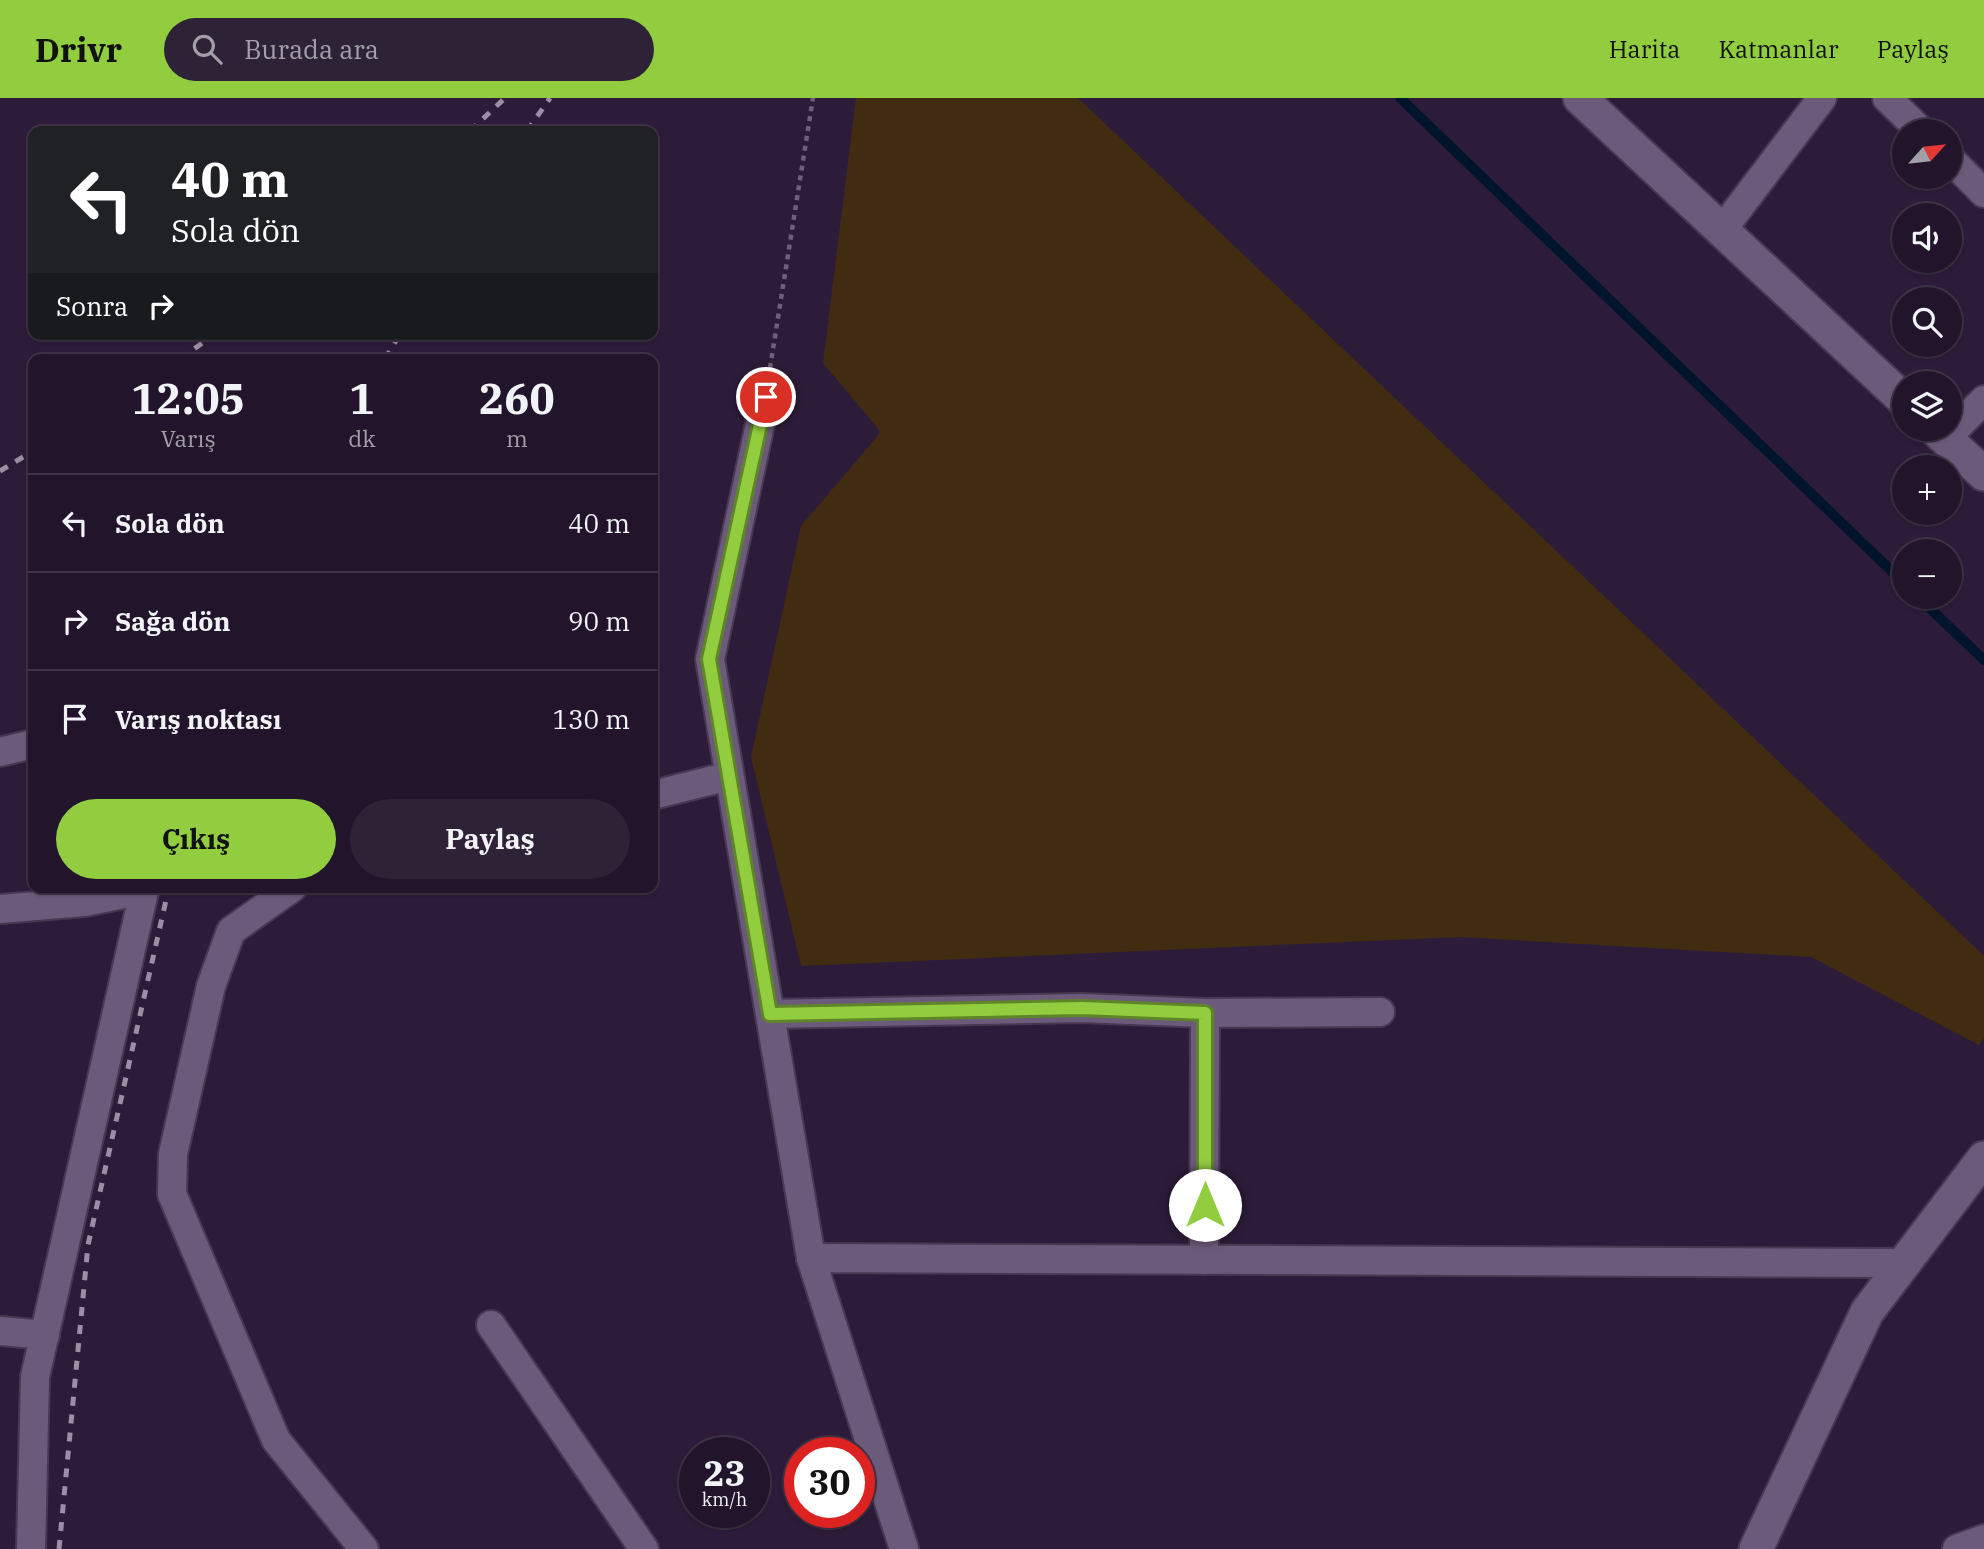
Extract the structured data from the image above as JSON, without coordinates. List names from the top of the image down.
{
  "north": "top right",
  "page": {
    "header": "Drivr",
    "search": "Burada ara",
    "nav": ["Harita", "Katmanlar", "Paylaş"],
    "map_buttons": ["+", "−"],
    "turn": ["40 m", "Sola dön"],
    "then": "Sonra",
    "eta": [
      "12:05",
      "Varış",
      "1",
      "dk",
      "260",
      "m"
    ],
    "list": [
      {
        "name": "Sola dön",
        "value": "40 m"
      },
      {
        "name": "Sağa dön",
        "value": "90 m"
      },
      {
        "name": "Varış noktası",
        "value": "130 m"
      }
    ],
    "buttons": ["Çıkış", "Paylaş"],
    "speed": "23 km/h",
    "limit": "30"
  }
}
